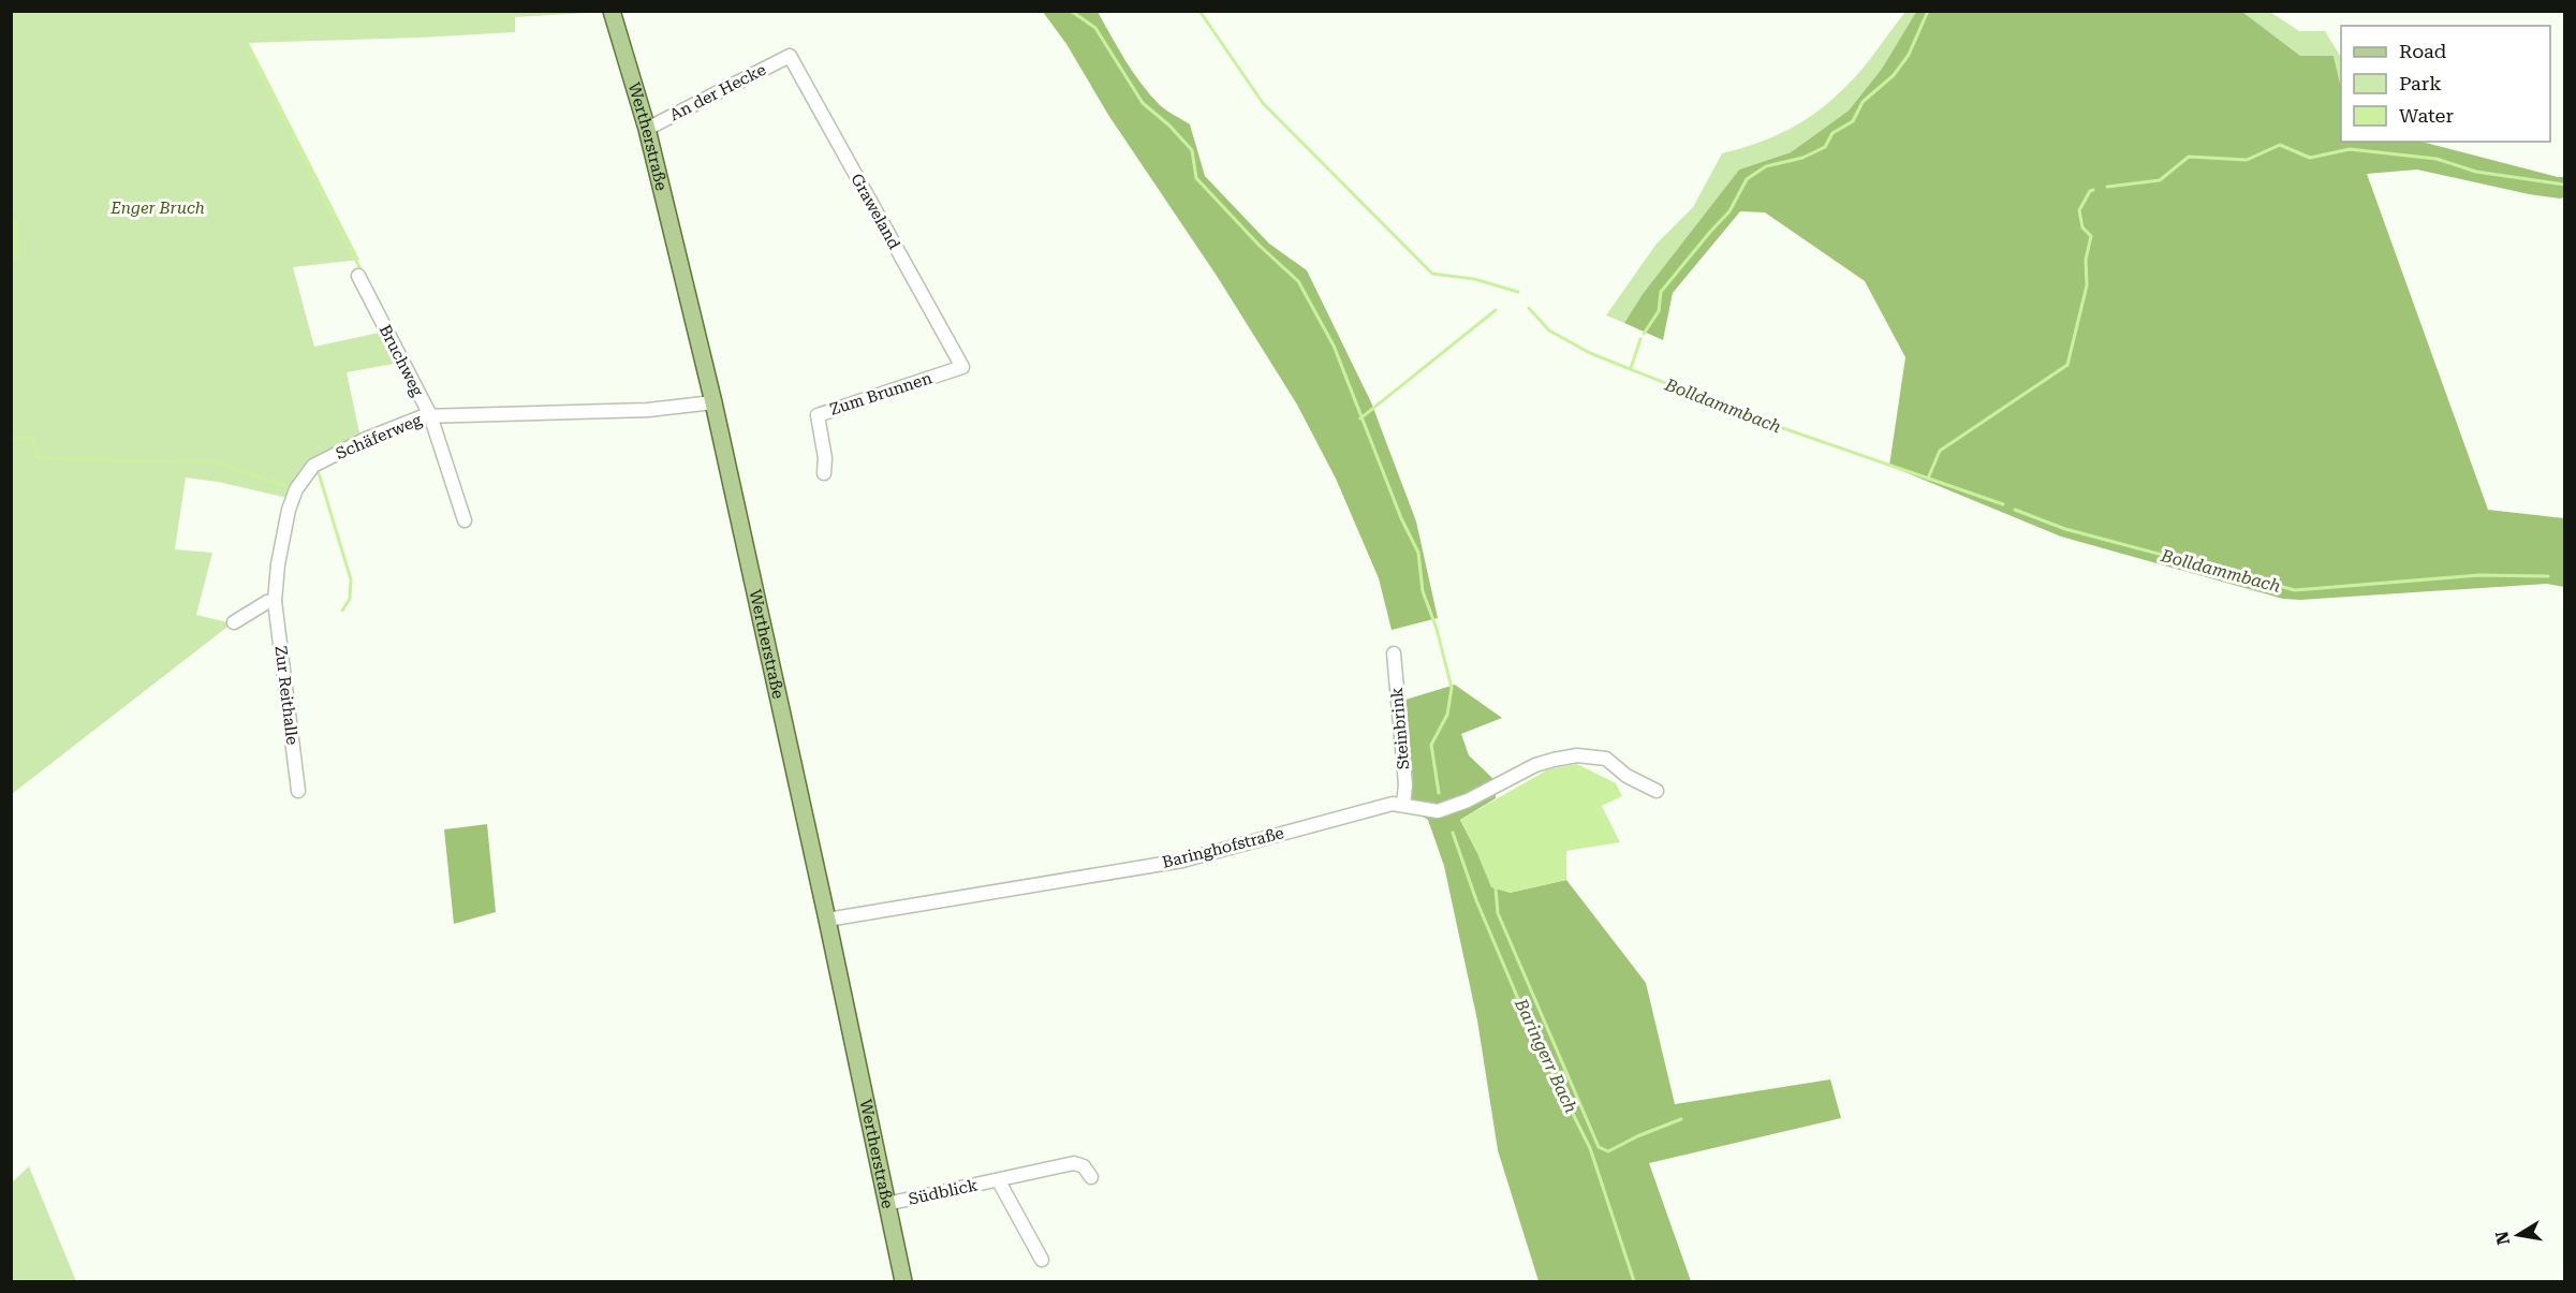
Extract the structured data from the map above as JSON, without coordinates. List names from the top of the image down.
{
  "streets": {
    "main road": ["Wertherstraße"],
    "street": [
      "An der Hecke",
      "Graweland",
      "Bruchweg",
      "Zum Brunnen",
      "Schäferweg",
      "Zur Reithalle",
      "Steinbrink",
      "Baringhofstraße",
      "Südblick"
    ]
  },
  "crossings": [
    ["An der Hecke", "Wertherstraße"],
    ["An der Hecke", "Graweland"],
    ["Wertherstraße", "Schäferweg"],
    ["Wertherstraße", "Baringhofstraße"],
    ["Wertherstraße", "Südblick"],
    ["Graweland", "Zum Brunnen"],
    ["Bruchweg", "Schäferweg"],
    ["Schäferweg", "Zur Reithalle"],
    ["Steinbrink", "Baringhofstraße"]
  ],
  "water": ["Bolldammbach", "Baringerr Bach"],
  "parks": ["Enger Bruch"],
  "legend": ["Road", "Park", "Water"],
  "north": "left"
}
